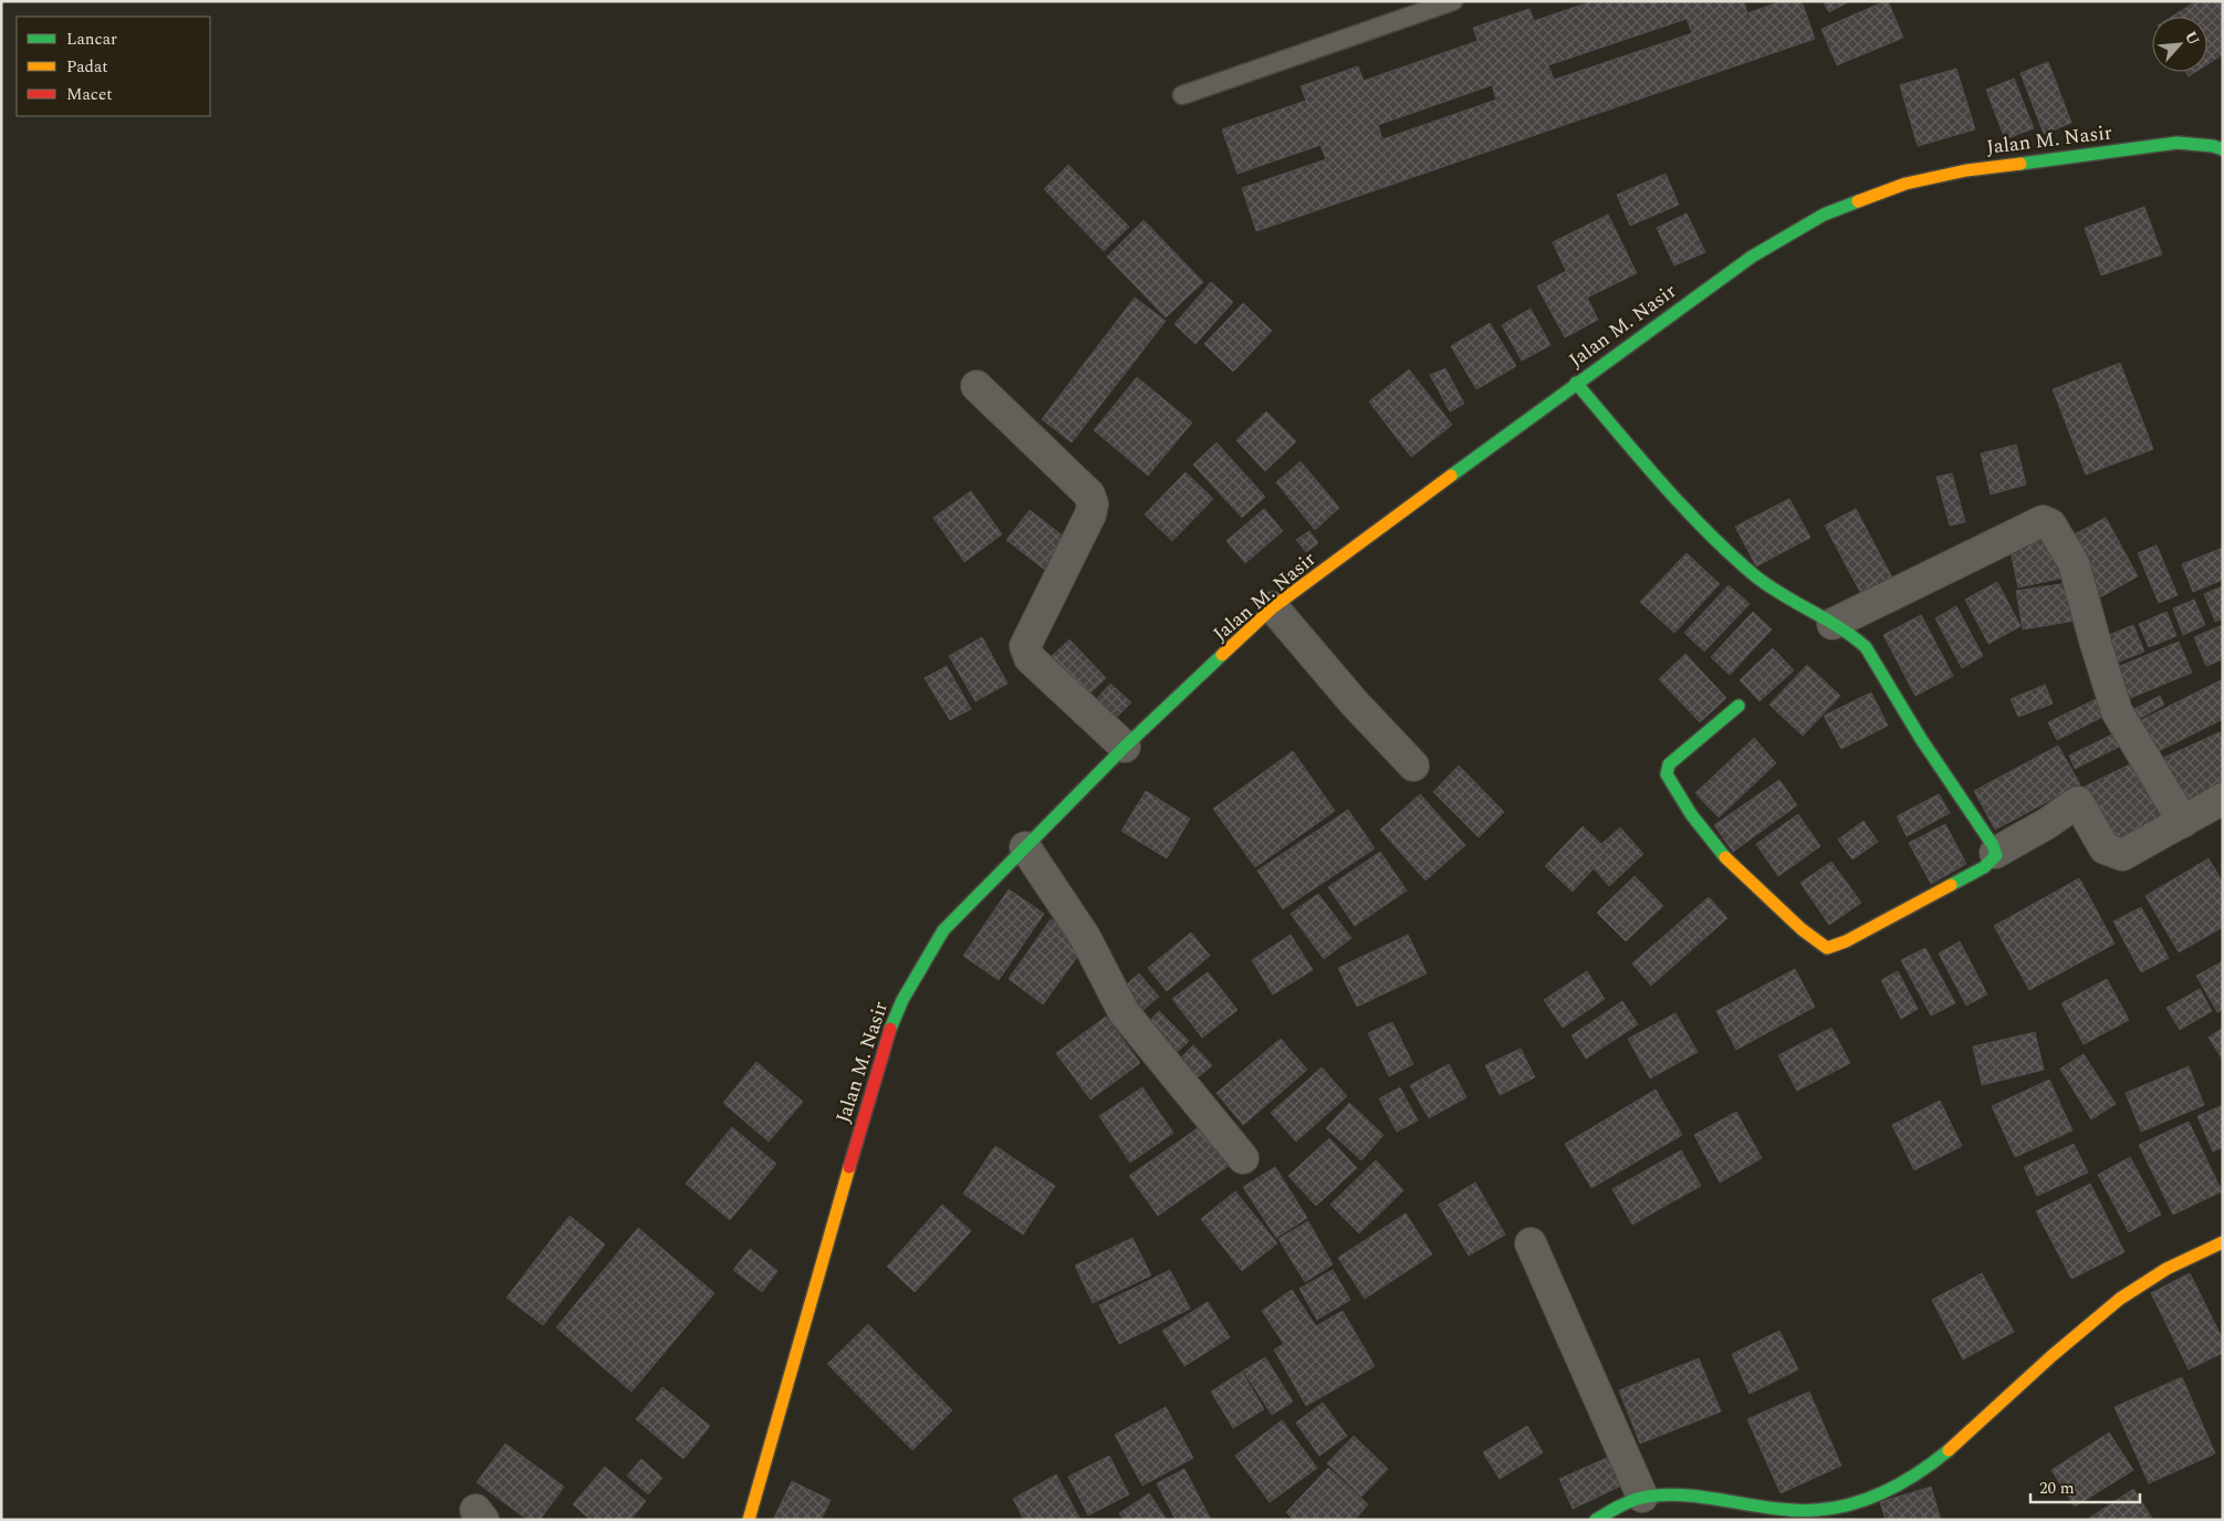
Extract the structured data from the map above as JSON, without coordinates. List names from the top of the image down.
{
  "streets": {
    "street": ["Jalan M. Nasir"]
  },
  "legend": ["Lancar", "Padat", "Macet"],
  "scale_bar": "20 m",
  "north": "top right"
}
